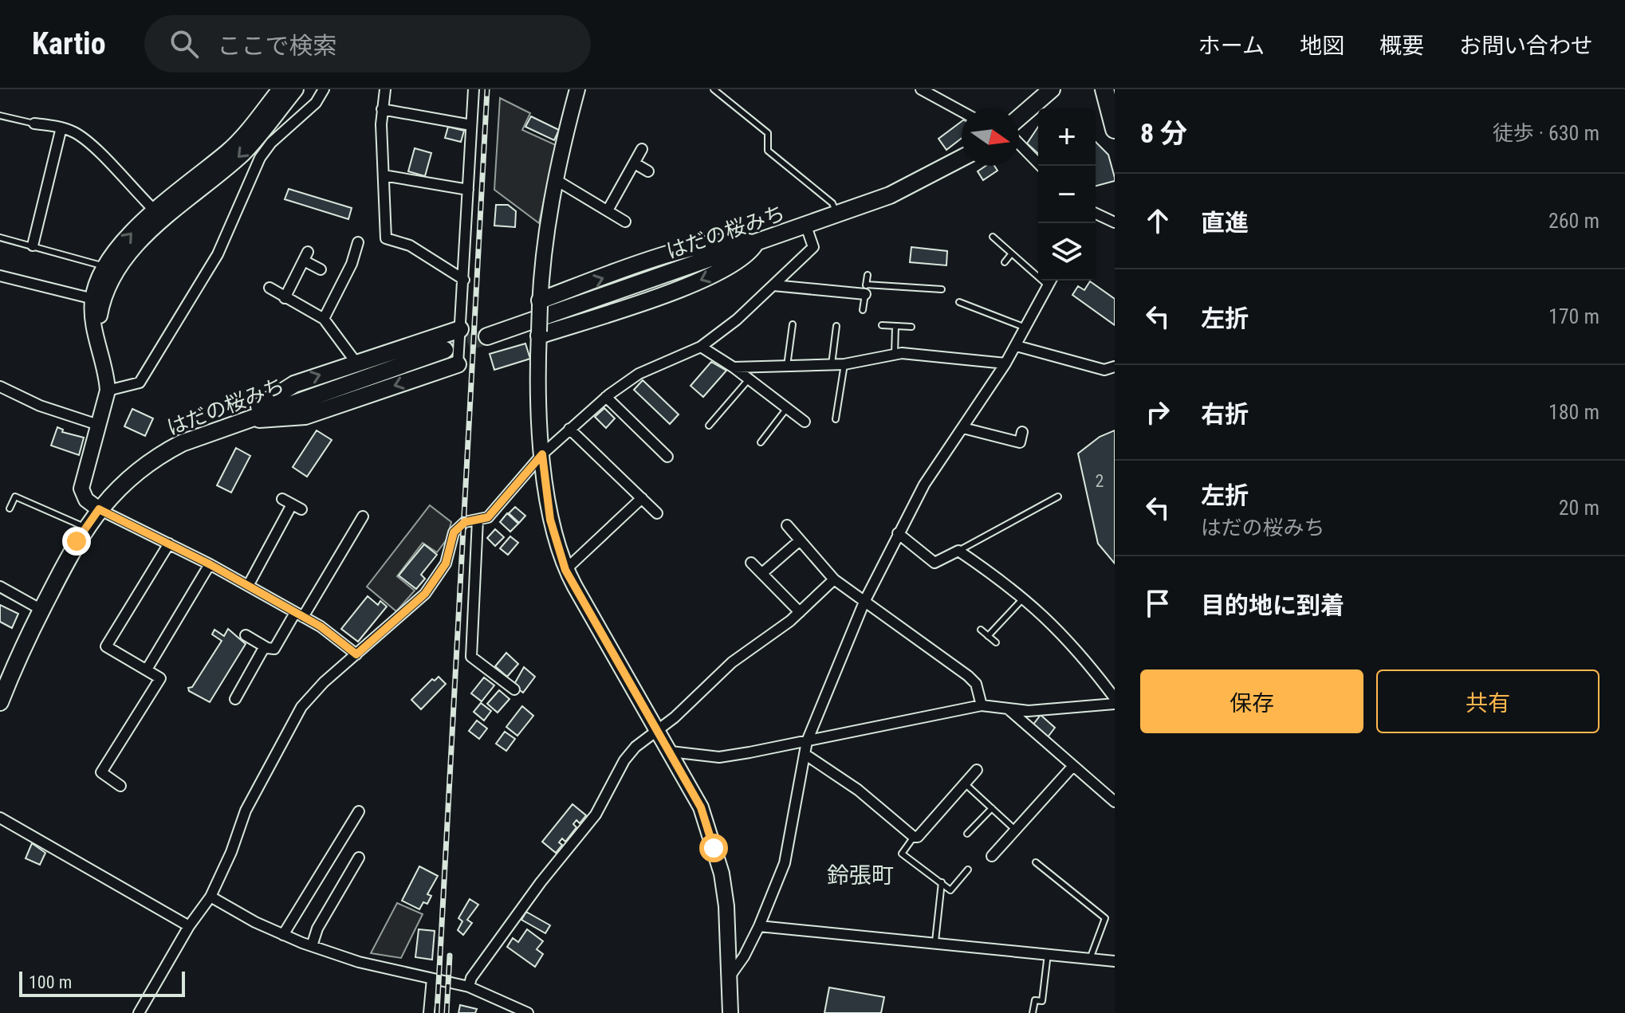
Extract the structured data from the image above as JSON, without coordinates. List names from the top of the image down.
{
  "streets": {
    "main road": ["はだの桜みち"]
  },
  "districts": ["鈴張町"],
  "house_numbers": ["2"],
  "scale_bar": "100 m",
  "north": "right",
  "page": {
    "header": "Kartio",
    "search": "ここで検索",
    "nav": [
      "ホーム",
      "地図",
      "概要",
      "お問い合わせ"
    ],
    "heading": ["8 分", "徒歩 · 630 m"],
    "map_buttons": ["+", "−"],
    "list": [
      ["直進", "260 m"],
      ["左折", "170 m"],
      ["右折", "180 m"],
      ["左折", "はだの桜みち", "20 m"],
      "目的地に到着"
    ],
    "buttons": ["保存", "共有"],
    "scale": "100 m"
  }
}
